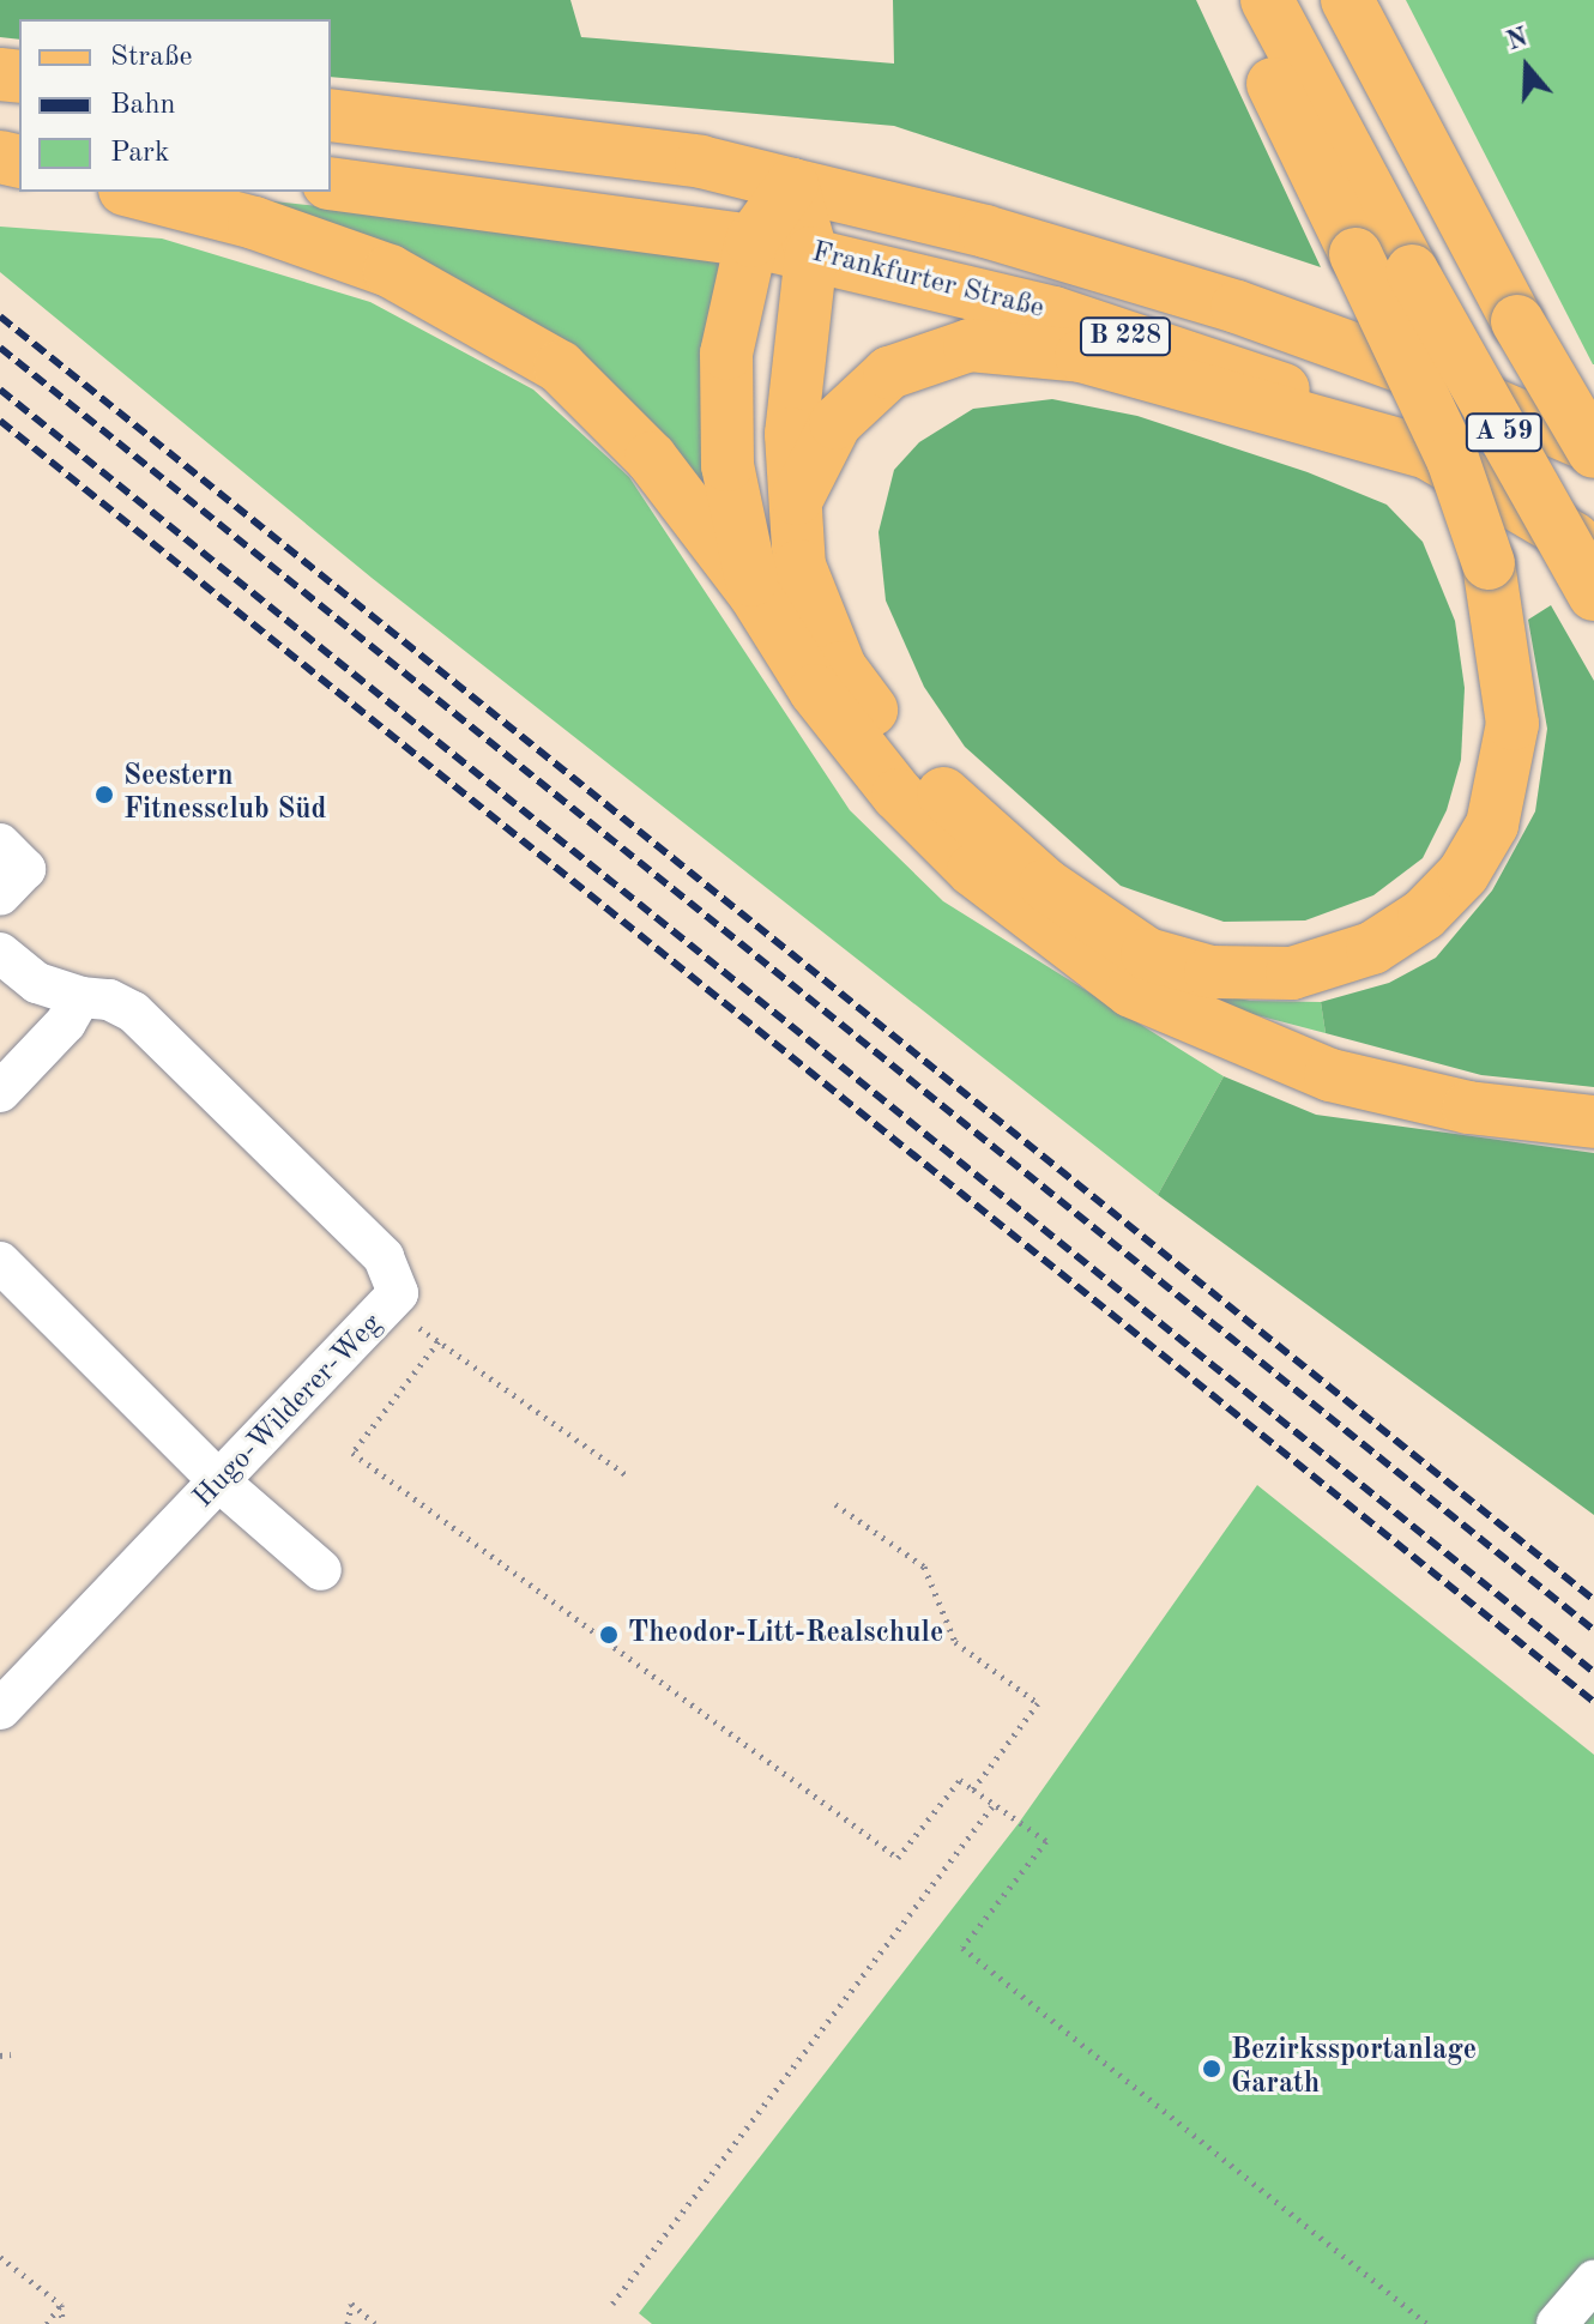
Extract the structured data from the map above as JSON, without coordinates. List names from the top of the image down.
{
  "streets": {
    "main road": ["Frankfurter Straße", "B 228", "A 59"],
    "street": ["Hugo-Wilderer-Weg"]
  },
  "crossings": [
    ["Frankfurter Straße", "A 59"]
  ],
  "places": ["Seestern Fitnessclub Süd", "Theodor-Litt-Realschule", "Bezirkssportanlage Garath"],
  "legend": ["Straße", "Bahn", "Park"],
  "north": "top"
}
